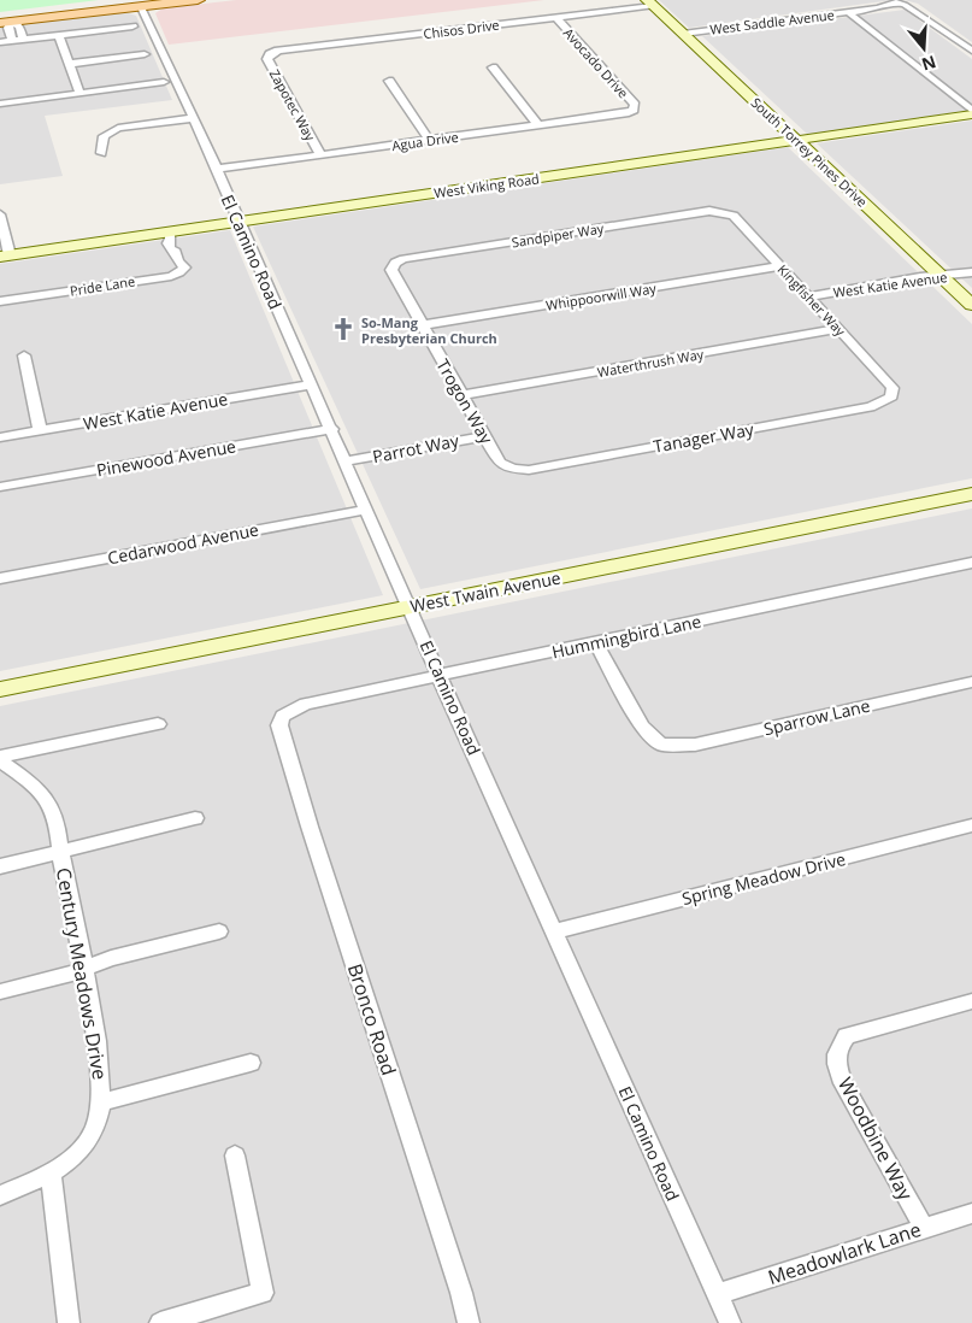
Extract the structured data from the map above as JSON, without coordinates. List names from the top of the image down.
{
  "streets": {
    "street": [
      "West Saddle Avenue",
      "Chisos Drive",
      "Avocado Drive",
      "Zapotec Way",
      "Agua Drive",
      "South Torrey Pines Drive",
      "West Viking Road",
      "Sandpiper Way",
      "El Camino Road",
      "West Katie Avenue",
      "Pride Lane",
      "Whippoorwill Way",
      "Kingfisher Way",
      "Waterthrush Way",
      "Trogon Way",
      "Tanager Way",
      "Parrot Way",
      "Pinewood Avenue",
      "Cedarwood Avenue",
      "West Twain Avenue",
      "Hummingbird Lane",
      "Sparrow Lane",
      "Spring Meadow Drive",
      "Century Meadows Drive",
      "Bronco Road",
      "Woodbine Way",
      "Meadowlark Lane"
    ]
  },
  "crossings": [
    ["West Saddle Avenue", "South Torrey Pines Drive"],
    ["Chisos Drive", "Avocado Drive"],
    ["Chisos Drive", "Zapotec Way"],
    ["Chisos Drive", "South Torrey Pines Drive"],
    ["Avocado Drive", "Agua Drive"],
    ["Zapotec Way", "Agua Drive"],
    ["Agua Drive", "El Camino Road"],
    ["South Torrey Pines Drive", "West Viking Road"],
    ["South Torrey Pines Drive", "West Katie Avenue"],
    ["West Viking Road", "El Camino Road"],
    ["West Viking Road", "Pride Lane"],
    ["Sandpiper Way", "Kingfisher Way"],
    ["Sandpiper Way", "Trogon Way"],
    ["El Camino Road", "West Katie Avenue"],
    ["El Camino Road", "Parrot Way"],
    ["El Camino Road", "Pinewood Avenue"],
    ["El Camino Road", "Cedarwood Avenue"],
    ["El Camino Road", "West Twain Avenue"],
    ["El Camino Road", "Hummingbird Lane"],
    ["El Camino Road", "Spring Meadow Drive"],
    ["El Camino Road", "Meadowlark Lane"],
    ["West Katie Avenue", "Kingfisher Way"],
    ["Whippoorwill Way", "Kingfisher Way"],
    ["Whippoorwill Way", "Trogon Way"],
    ["Kingfisher Way", "Waterthrush Way"],
    ["Kingfisher Way", "Tanager Way"],
    ["Waterthrush Way", "Trogon Way"],
    ["Trogon Way", "Tanager Way"],
    ["Trogon Way", "Parrot Way"],
    ["Hummingbird Lane", "Sparrow Lane"],
    ["Hummingbird Lane", "Bronco Road"],
    ["Woodbine Way", "Meadowlark Lane"]
  ],
  "places": {
    "church": ["So-Mang Presbyterian Church"]
  },
  "north": "bottom"
}
